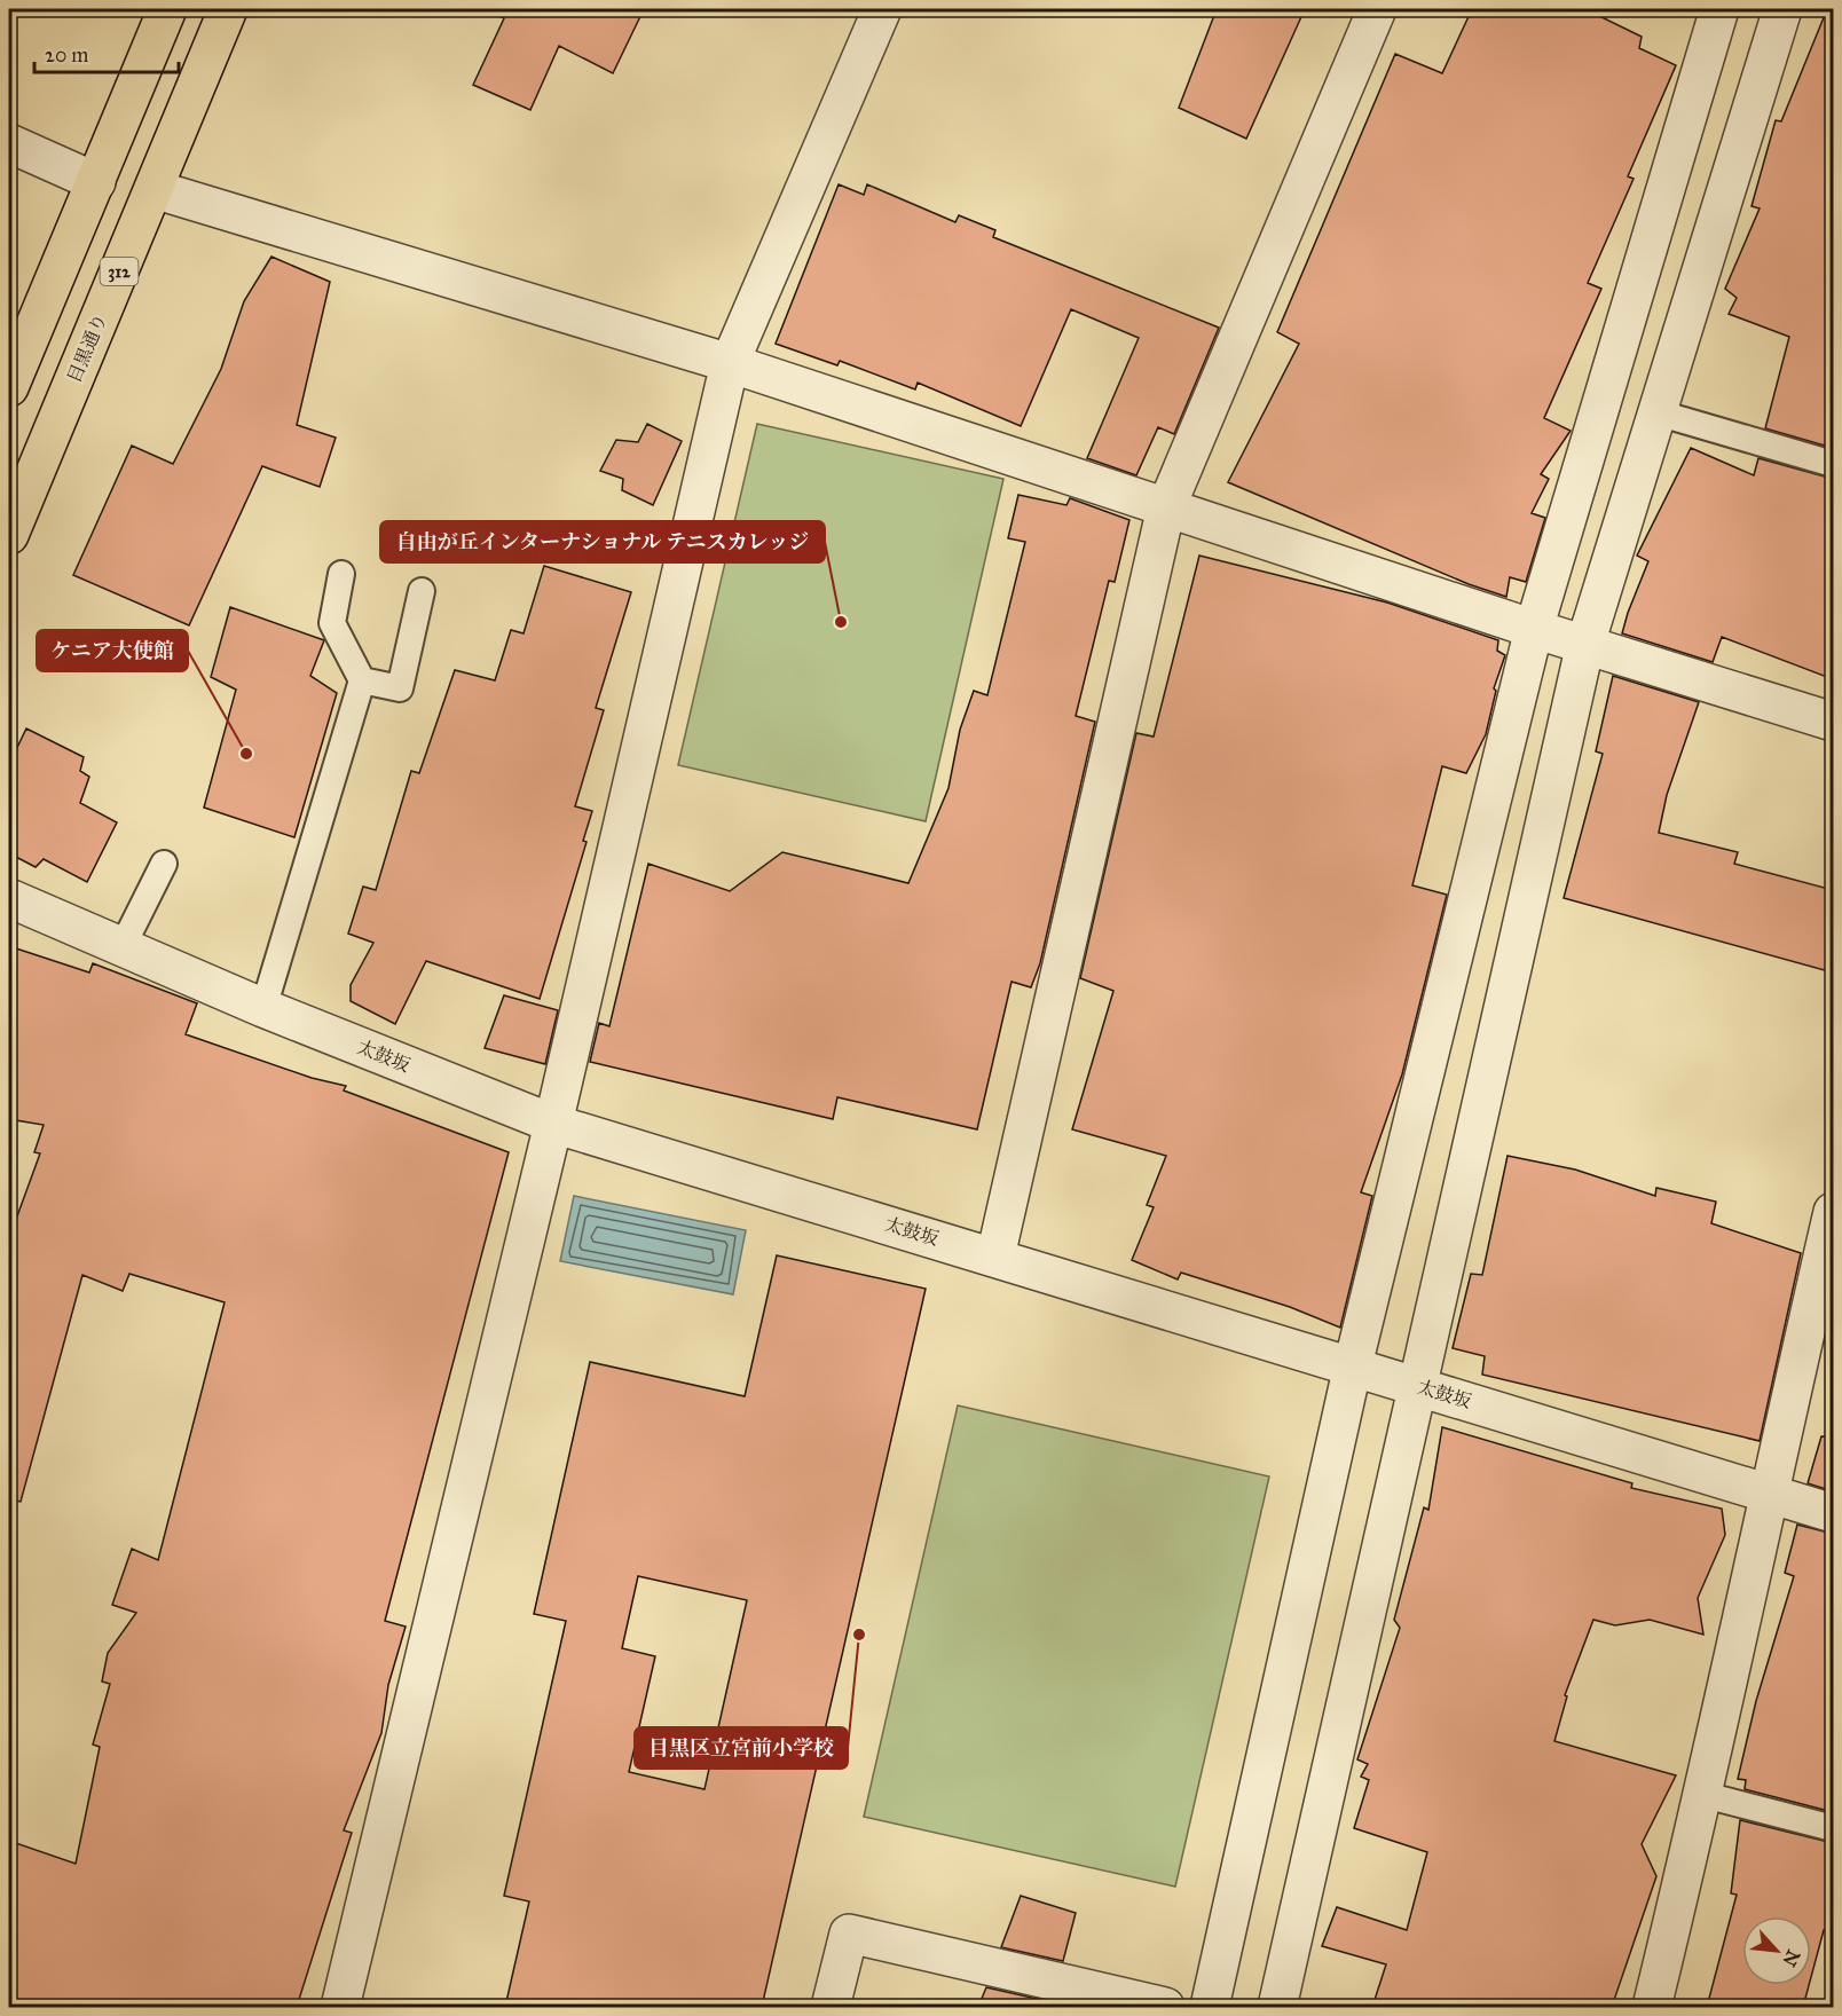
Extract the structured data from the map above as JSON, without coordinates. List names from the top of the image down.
{
  "streets": {
    "main road": ["312", "目黒通り"],
    "street": ["太鼓坂"]
  },
  "places": ["自由が丘インターナショナル テニスカレッジ", "ケニア大使館", "目黒区立宮前小学校"],
  "scale_bar": "20 m",
  "north": "bottom right"
}
